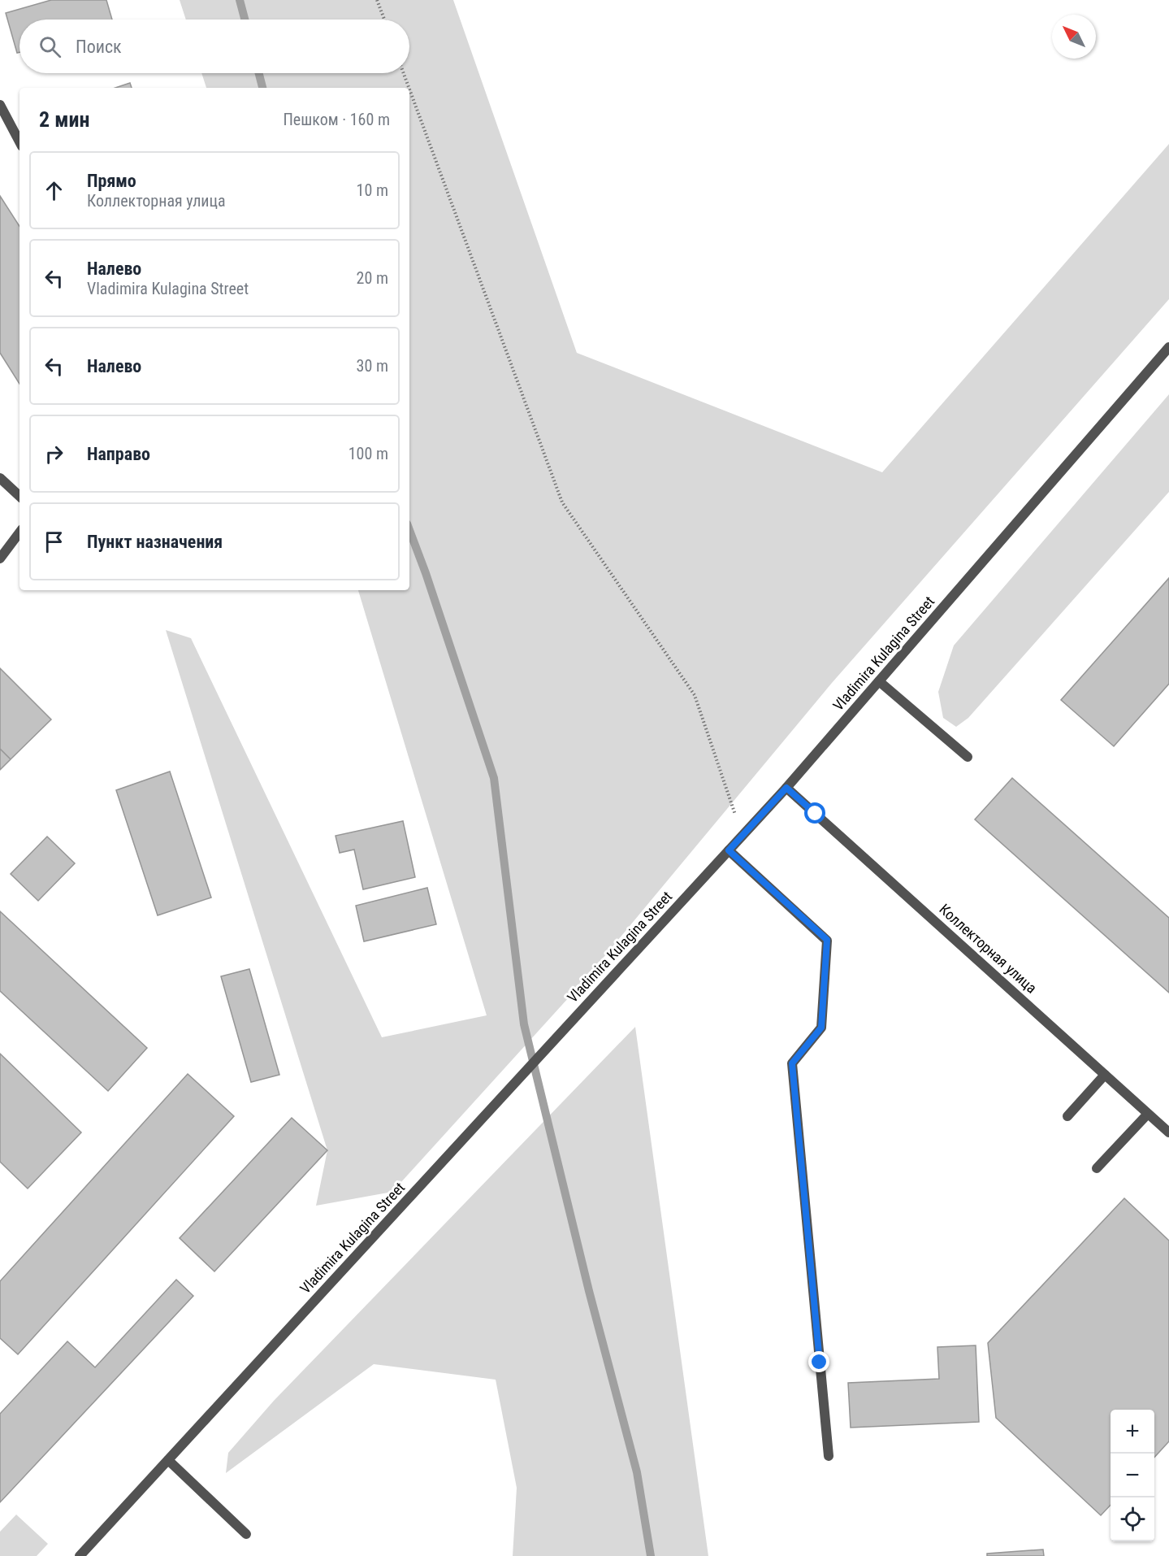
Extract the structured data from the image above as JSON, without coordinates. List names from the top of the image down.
{
  "streets": {
    "street": ["Vladimira Kulagina Street", "Коллекторная улица"]
  },
  "crossings": [
    ["Vladimira Kulagina Street", "Коллекторная улица"]
  ],
  "north": "top left",
  "page": {
    "search": "Поиск",
    "heading": ["2 мин", "Пешком · 160 m"],
    "list": [
      ["Прямо", "Коллекторная улица", "10 m"],
      ["Налево", "Vladimira Kulagina Street", "20 m"],
      ["Налево", "30 m"],
      ["Направо", "100 m"],
      "Пункт назначения"
    ],
    "map_buttons": ["+", "−"]
  }
}
